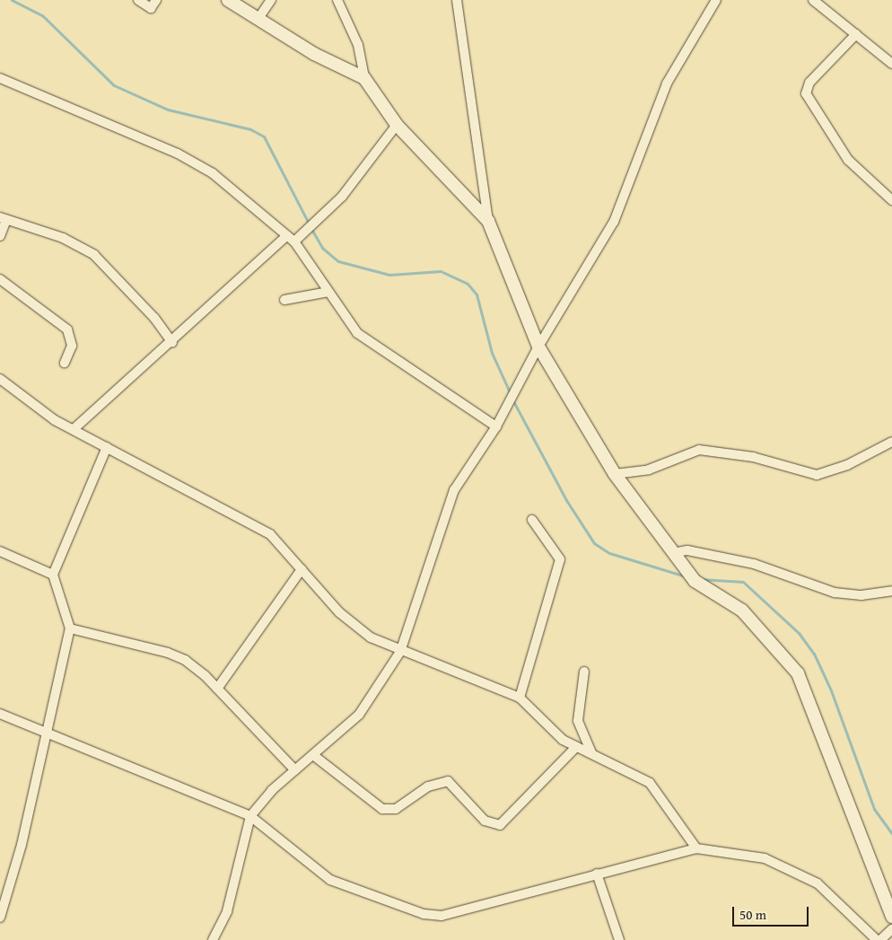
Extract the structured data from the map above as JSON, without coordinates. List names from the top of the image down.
{
  "scale_bar": "50 m"
}
